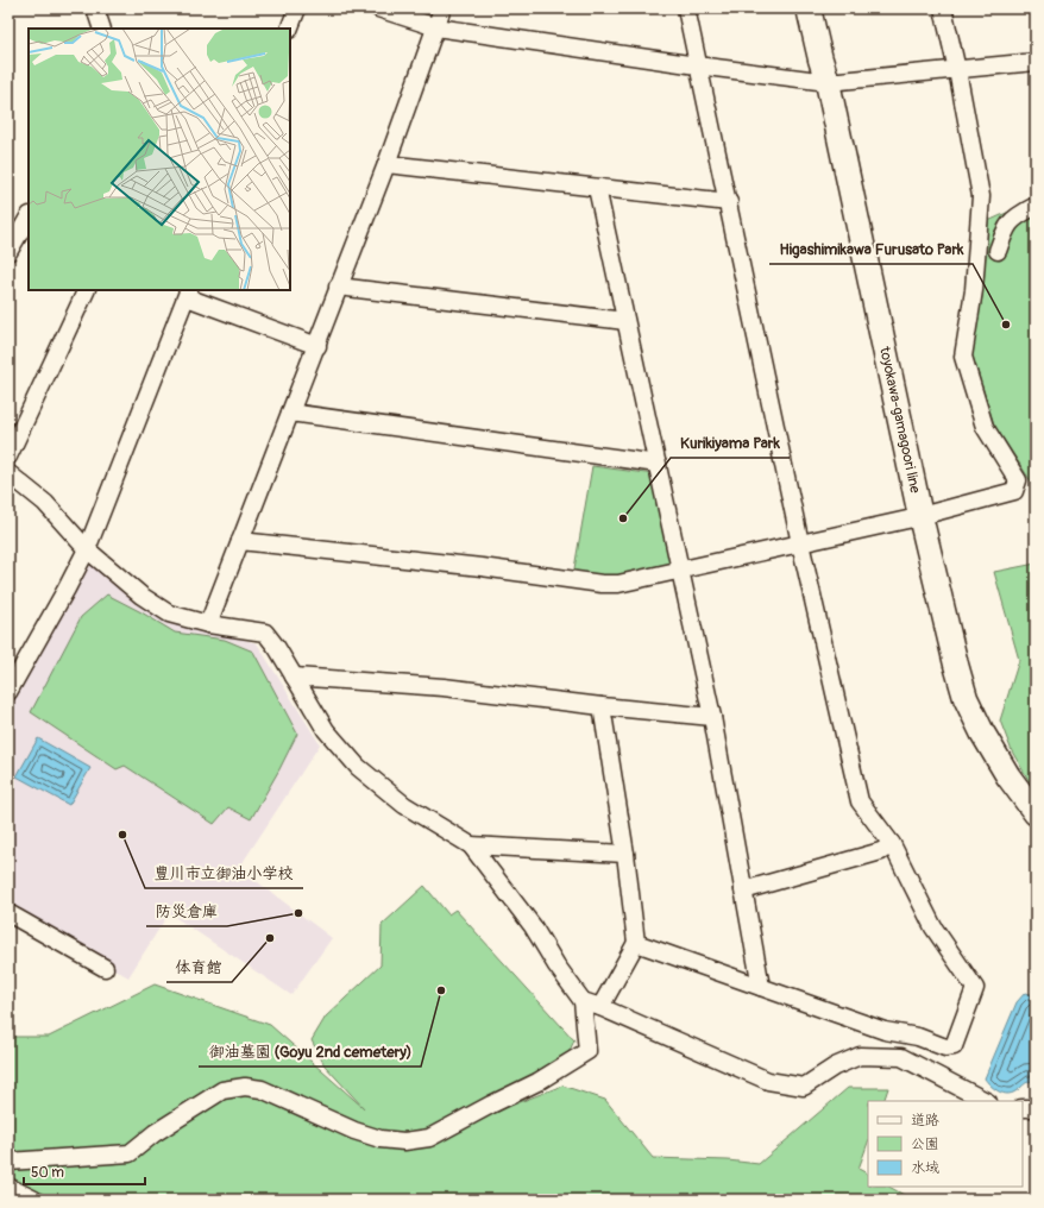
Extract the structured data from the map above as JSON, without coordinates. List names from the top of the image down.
{
  "streets": {
    "main road": ["toyokawa-gamagoori line"]
  },
  "places": [
    "Higashimikawa Furusato Park",
    "Kurikiyama Park",
    "豊川市立御油小学校",
    "防災倉庫",
    "体育館",
    "御油墓園 (Goyu 2nd cemetery)"
  ],
  "legend": ["道路", "公園", "水域"],
  "scale_bar": "50 m"
}
